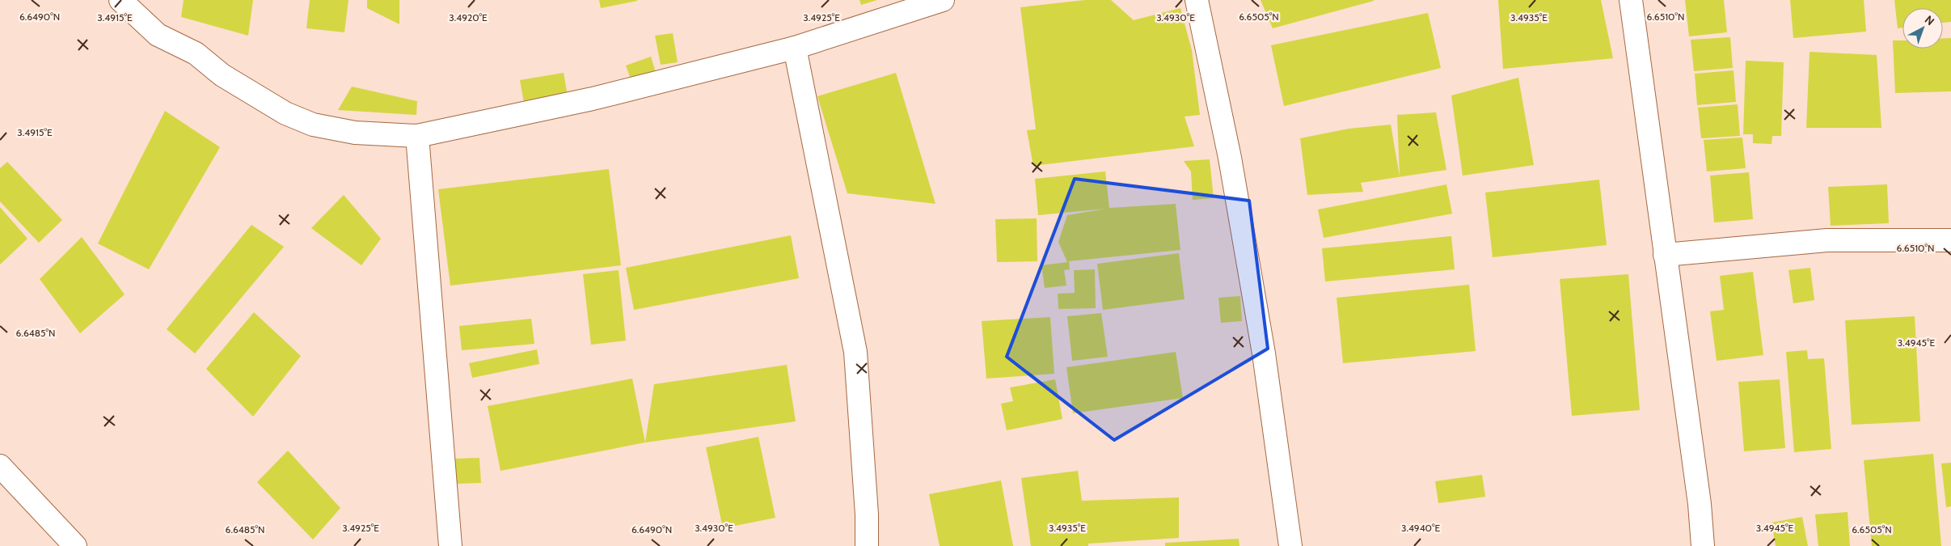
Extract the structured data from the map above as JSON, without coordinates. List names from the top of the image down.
{
  "north": "top right",
  "coordinates": [
    "6.6490°N",
    "6.6505°N",
    "6.6510°N",
    "3.4915°E",
    "3.4920°E",
    "3.4925°E",
    "3.4930°E",
    "3.4935°E",
    "6.6485°N",
    "3.4945°E",
    "3.4940°E"
  ]
}
